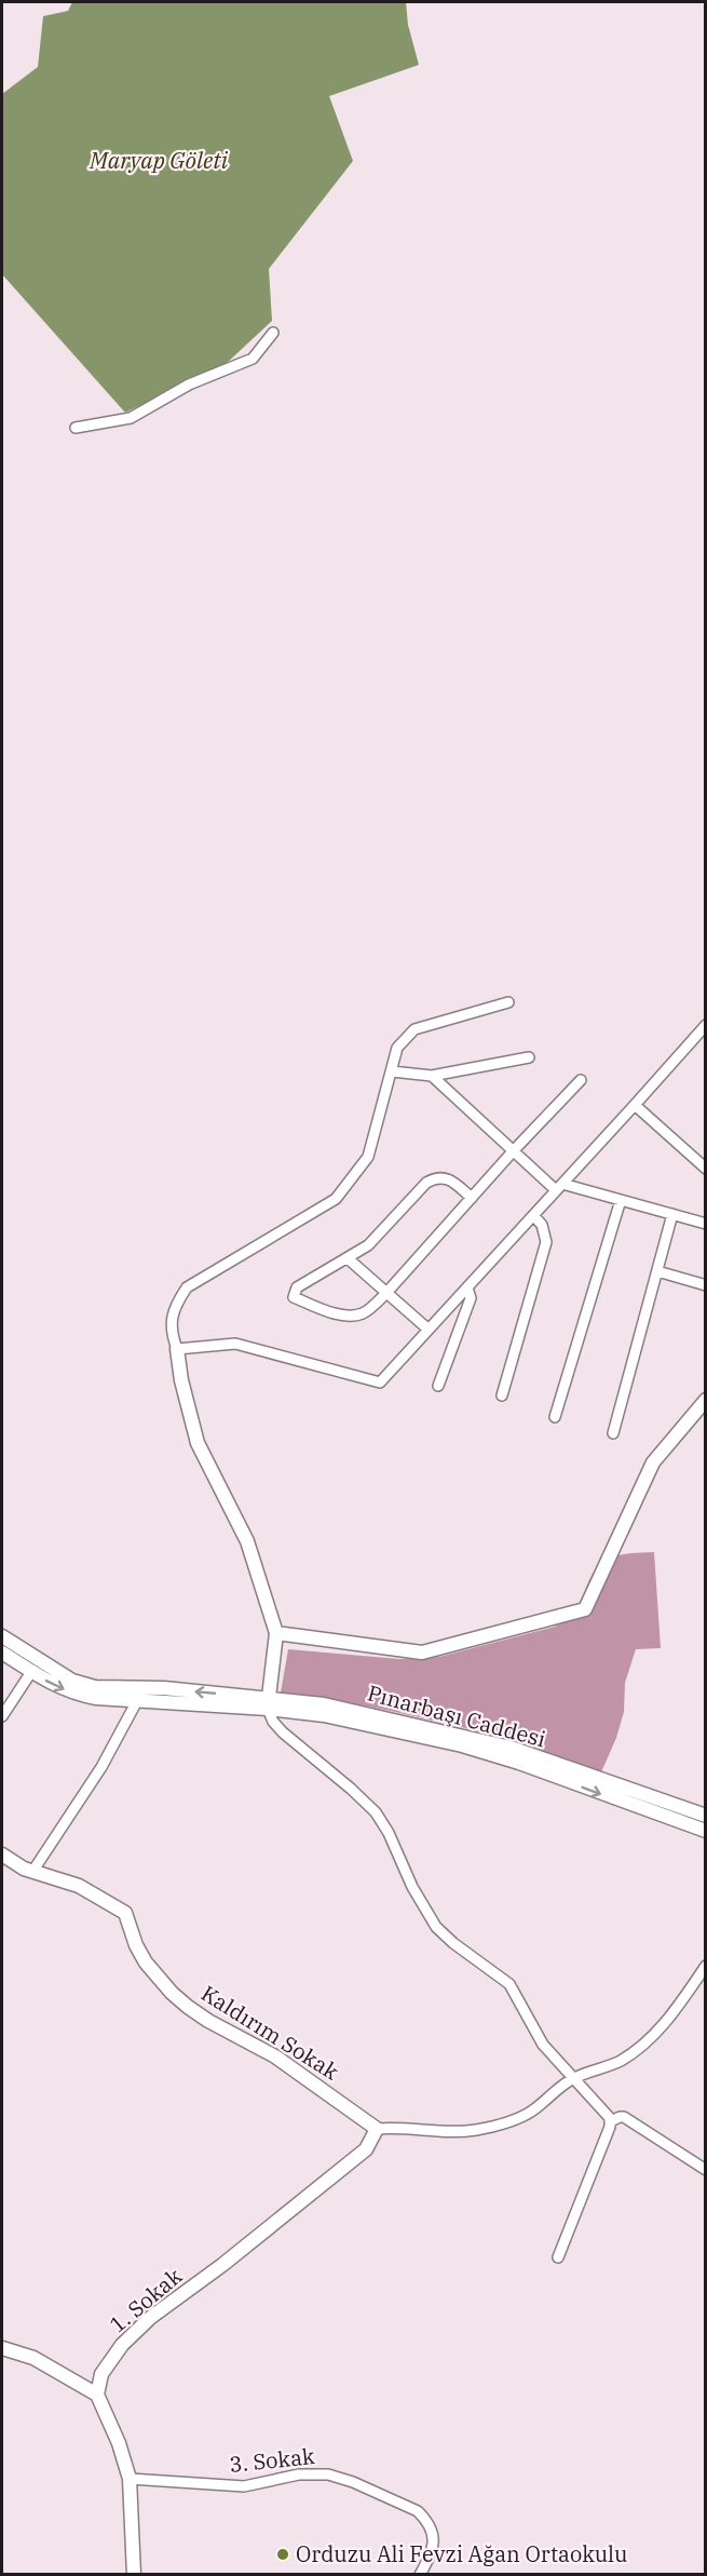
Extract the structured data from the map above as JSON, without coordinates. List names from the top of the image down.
{
  "streets": {
    "street": [
      "Pınarbaşı Caddesi",
      "Kaldırım Sokak",
      "1. Sokak",
      "3. Sokak"
    ]
  },
  "crossings": [
    ["Kaldırım Sokak", "1. Sokak"]
  ],
  "water": ["Maryap Göleti"],
  "places": ["Orduzu Ali Fevzi Ağan Ortaokulu"]
}
